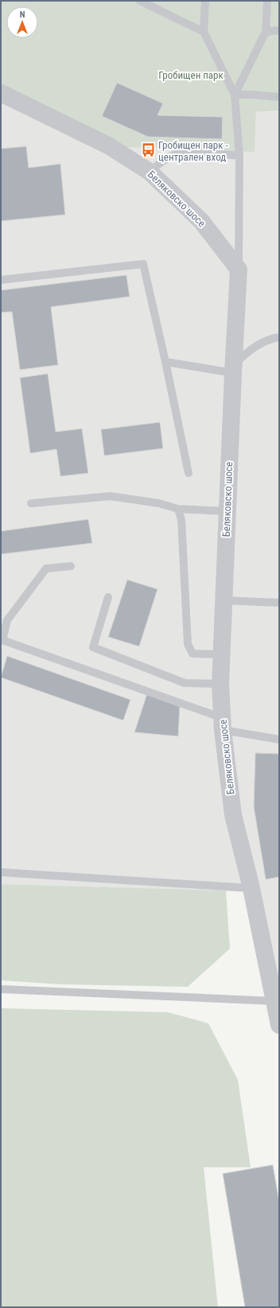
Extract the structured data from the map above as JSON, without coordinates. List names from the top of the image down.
{
  "streets": {
    "street": ["Беляковско шосе"]
  },
  "parks": ["Гробищен парк"],
  "places": {
    "bus stop": ["Гробищен парк - централен вход"]
  },
  "north": "top"
}
